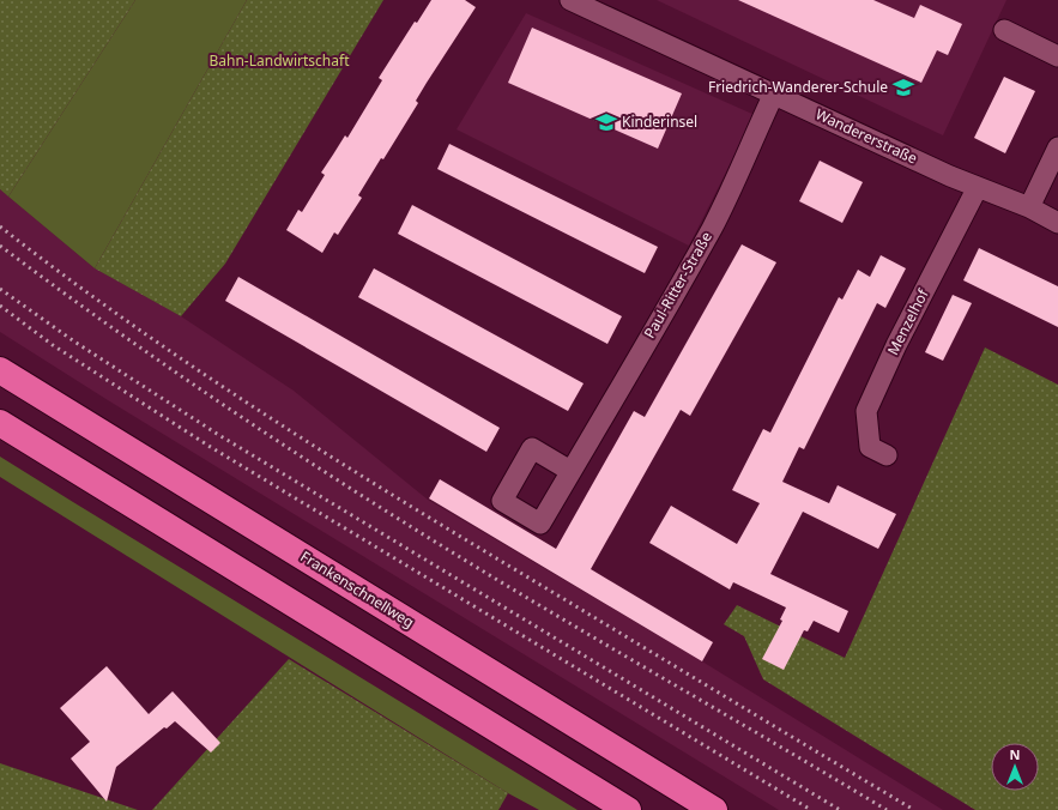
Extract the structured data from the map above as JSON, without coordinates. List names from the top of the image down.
{
  "streets": {
    "highway": ["Frankenschnellweg"],
    "street": ["Wandererstraße", "Paul-Ritter-Straße", "Menzelhof"]
  },
  "crossings": [
    ["Wandererstraße", "Paul-Ritter-Straße"],
    ["Wandererstraße", "Menzelhof"]
  ],
  "parks": ["Bahn-Landwirtschaft"],
  "places": {
    "school or university": ["Friedrich-Wanderer-Schule", "Kinderinsel"]
  },
  "north": "top"
}
